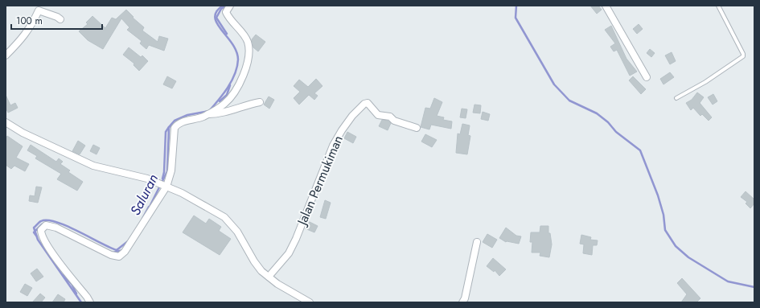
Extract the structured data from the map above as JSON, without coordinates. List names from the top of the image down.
{
  "streets": {
    "street": ["Jalan Permukiman"]
  },
  "water": ["Saluran"],
  "scale_bar": "100 m"
}
